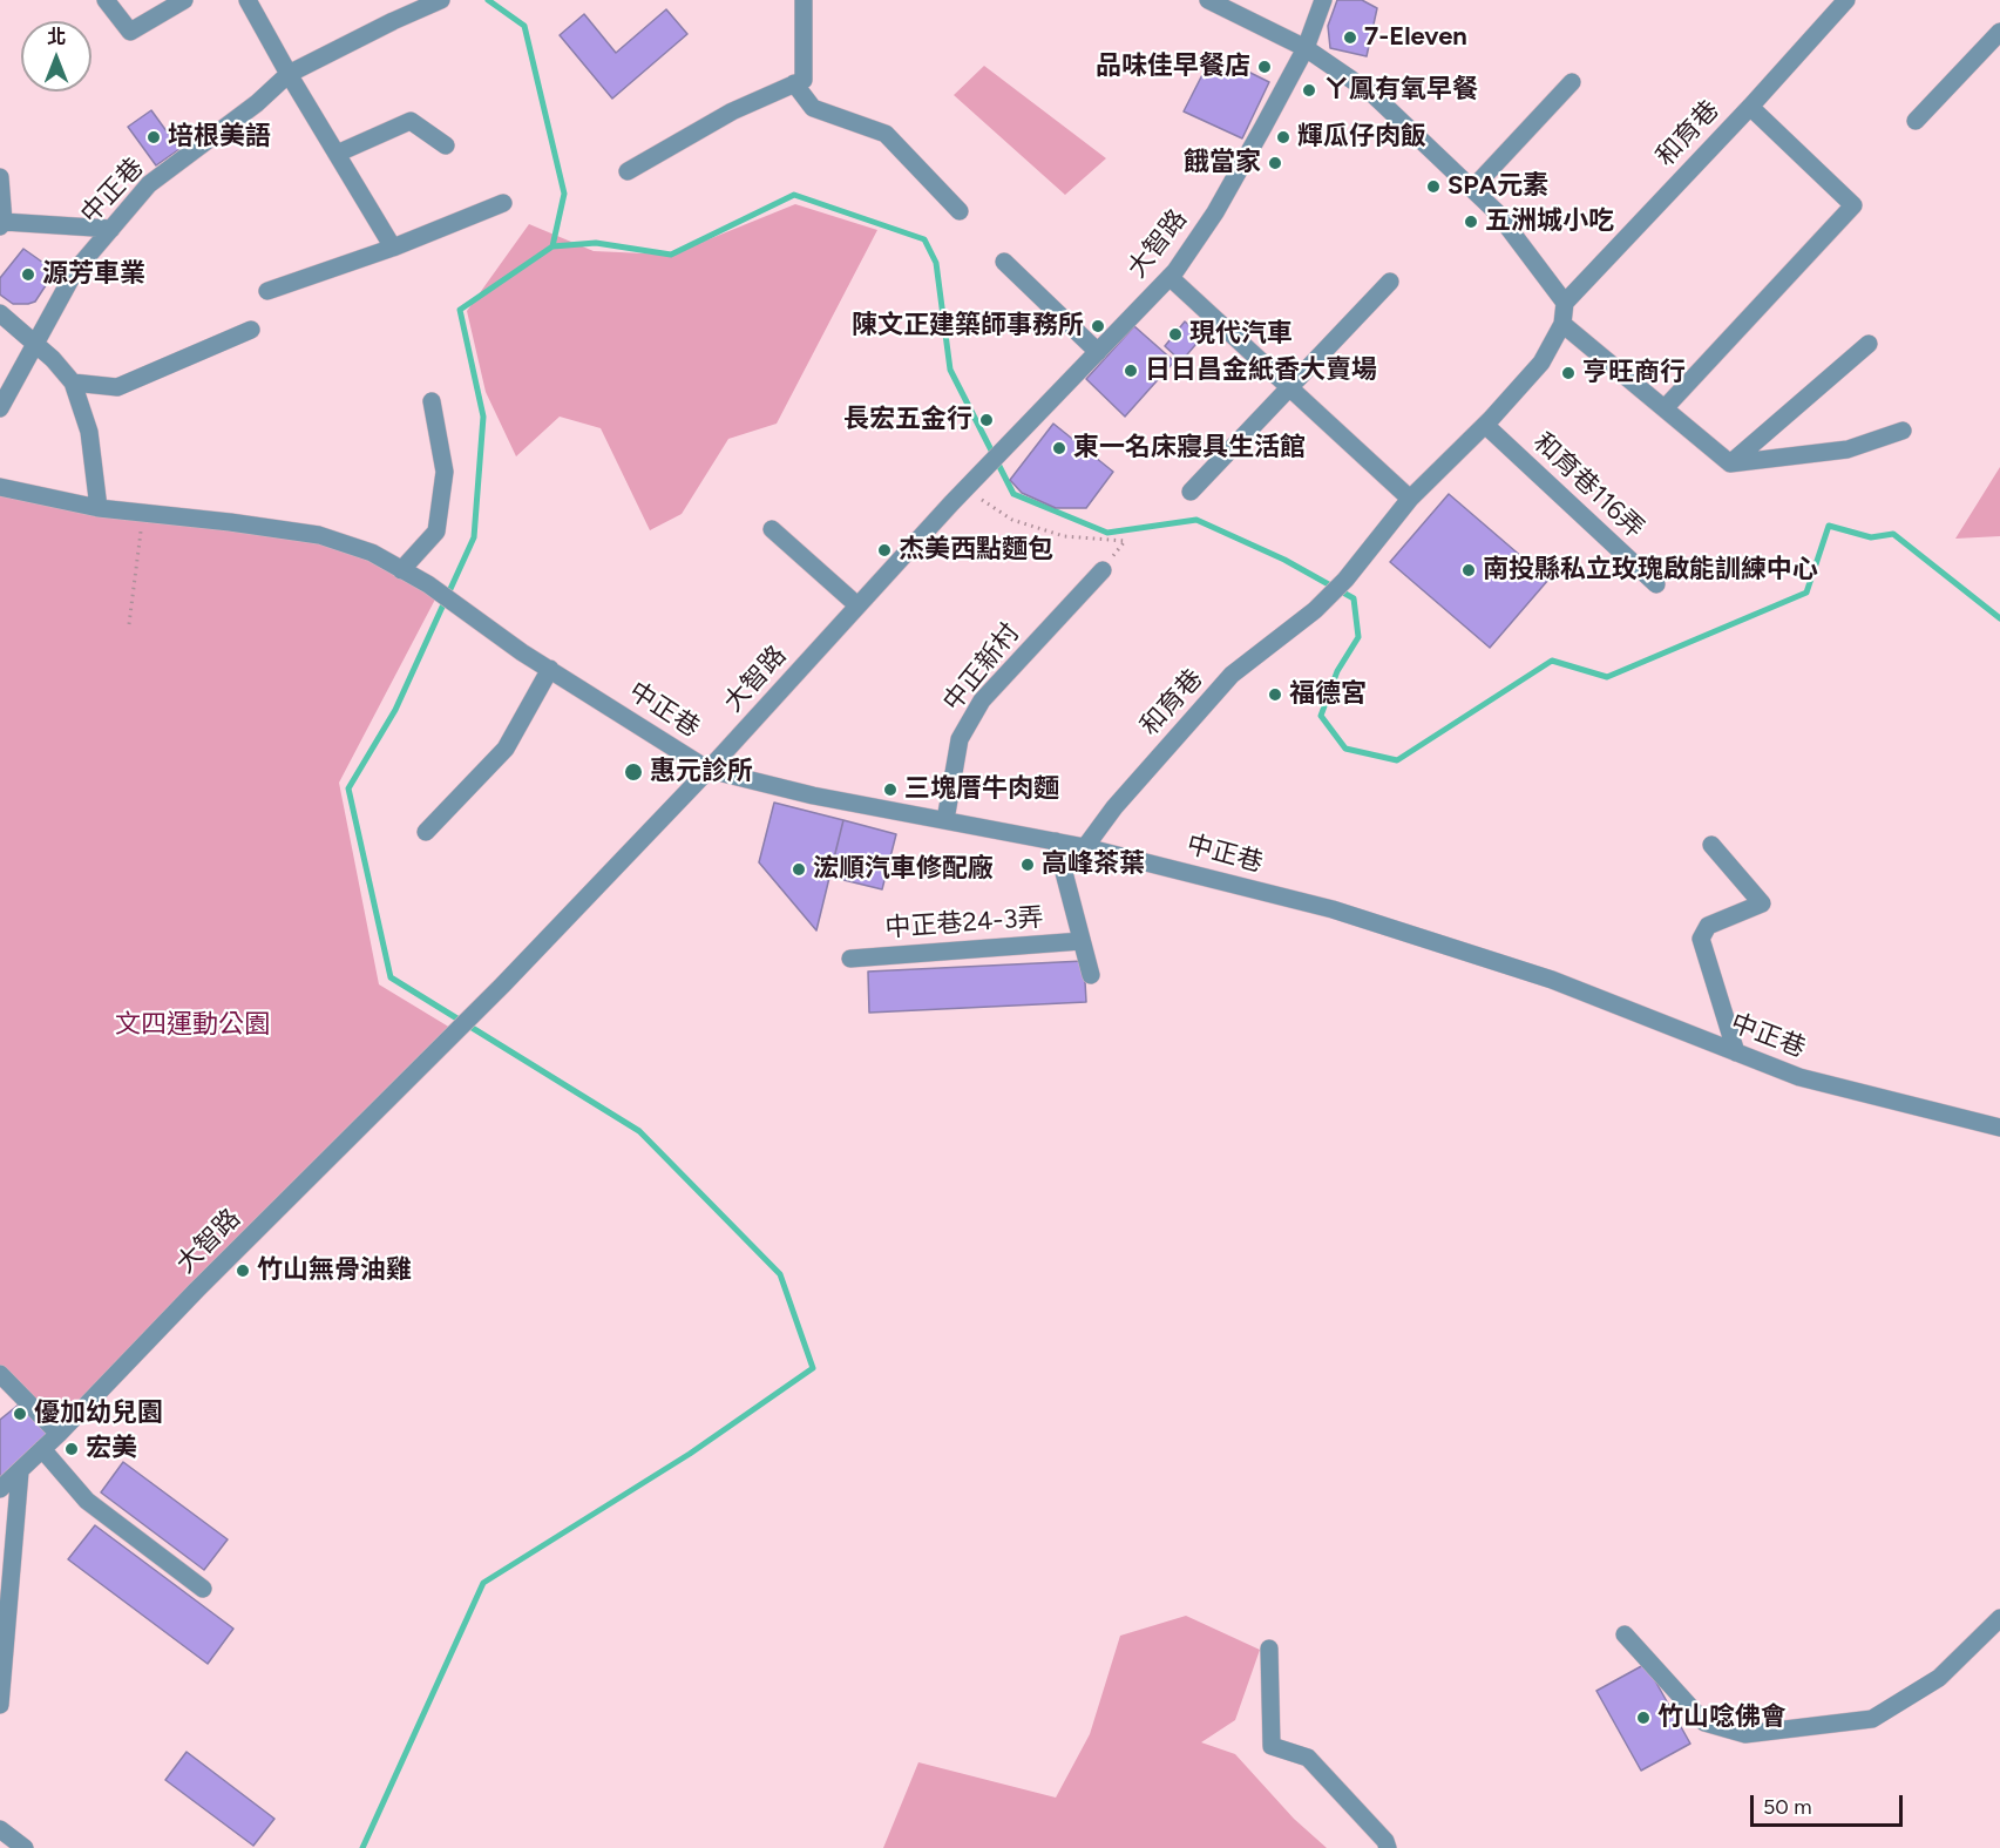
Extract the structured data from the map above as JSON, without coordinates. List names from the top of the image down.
{
  "streets": {
    "street": [
      "和育巷",
      "中正巷",
      "大智路",
      "和育巷116弄",
      "中正新村",
      "中正巷24-3弄"
    ]
  },
  "crossings": [
    ["和育巷", "中正巷"],
    ["中正巷", "大智路"],
    ["中正巷", "中正新村"],
    ["中正巷", "中正巷24-3弄"]
  ],
  "parks": ["文四運動公園"],
  "places": [
    "7-Eleven",
    "品味佳早餐店",
    "ㄚ鳳有氧早餐",
    "培根美語",
    "輝瓜仔肉飯",
    "餓當家",
    "SPA元素",
    "五洲城小吃",
    "源芳車業",
    "陳文正建築師事務所",
    "現代汽車",
    "日日昌金紙香大賣場",
    "亨旺商行",
    "長宏五金行",
    "東一名床寢具生活館",
    "杰美西點麵包",
    "南投縣私立玫瑰啟能訓練中心",
    "福德宮",
    "惠元診所",
    "三塊厝牛肉麵",
    "高峰茶葉",
    "浤順汽車修配廠",
    "竹山無骨油雞",
    "優加幼兒園",
    "宏美",
    "竹山唸佛會"
  ],
  "scale_bar": "50 m",
  "north": "top"
}
